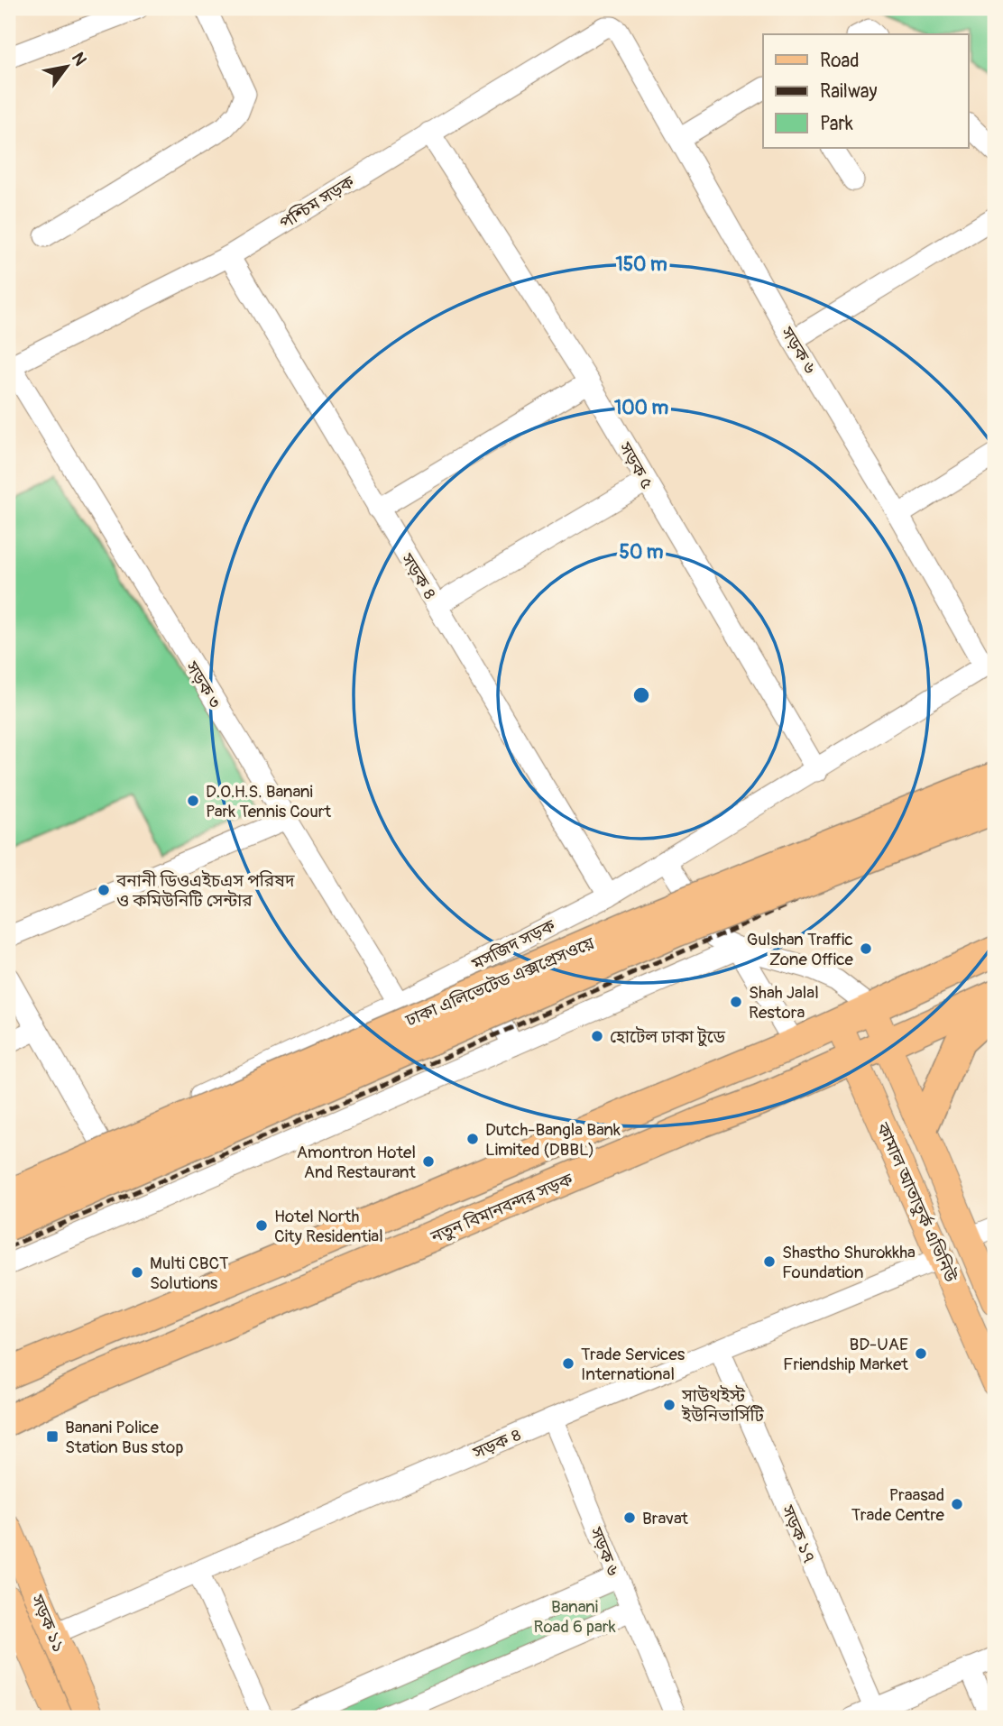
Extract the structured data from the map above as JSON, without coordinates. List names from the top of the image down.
{
  "streets": {
    "highway": ["ঢাকা এলিভেটেড এক্সপ্রেসওয়ে", "নতুন বিমানবন্দর সড়ক"],
    "main road": ["কামাল আতাতুর্ক এভিনিউ", "সড়ক ১১"],
    "street": [
      "পশ্চিম সড়ক",
      "সড়ক ৬",
      "সড়ক ৫",
      "সড়ক ৪",
      "সড়ক ৩",
      "মসজিদ সড়ক",
      "সড়ক ১৭"
    ]
  },
  "crossings": [
    ["পশ্চিম সড়ক", "সড়ক ৬"],
    ["পশ্চিম সড়ক", "সড়ক ৫"],
    ["পশ্চিম সড়ক", "সড়ক ৪"],
    ["পশ্চিম সড়ক", "সড়ক ৩"],
    ["সড়ক ৬", "সড়ক ৪"],
    ["সড়ক ৬", "মসজিদ সড়ক"],
    ["সড়ক ৫", "মসজিদ সড়ক"],
    ["সড়ক ৪", "মসজিদ সড়ক"],
    ["সড়ক ৪", "কামাল আতাতুর্ক এভিনিউ"],
    ["সড়ক ৪", "সড়ক ১৭"],
    ["সড়ক ৪", "সড়ক ১১"],
    ["সড়ক ৩", "মসজিদ সড়ক"],
    ["কামাল আতাতুর্ক এভিনিউ", "নতুন বিমানবন্দর সড়ক"]
  ],
  "parks": ["Banani Road 6 park"],
  "places": {
    "other": [
      "D.O.H.S. Banani Park Tennis Court",
      "বনানী ডিওএইচএস পরিষদ ও কমিউনিটি সেন্টার",
      "Gulshan Traffic Zone Office",
      "Shah Jalal Restora",
      "হোটেল ঢাকা টুডে",
      "Dutch-Bangla Bank Limited (DBBL)",
      "Amontron Hotel And Restaurant",
      "Hotel North City Residential",
      "Shastho Shurokkha Foundation",
      "Multi CBCT Solutions",
      "BD-UAE Friendship Market",
      "Trade Services International",
      "সাউথইস্ট ইউনিভার্সিটি",
      "Praasad Trade Centre",
      "Bravat"
    ],
    "transit": ["Banani Police Station Bus stop"]
  },
  "legend": ["Road", "Railway", "Park"],
  "north": "top right",
  "rings": ["150 m", "100 m", "50 m"]
}
